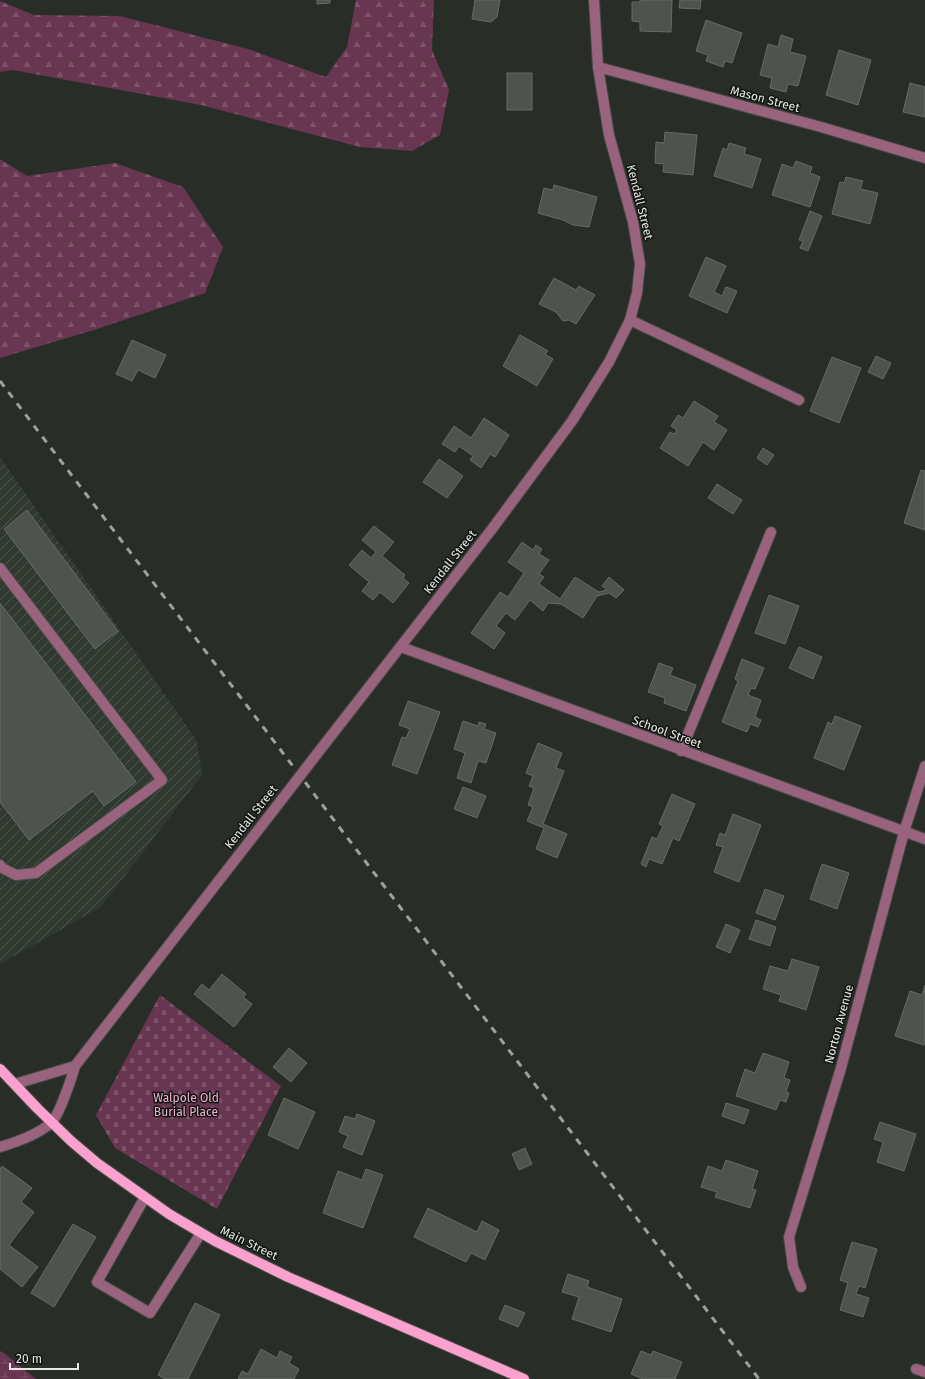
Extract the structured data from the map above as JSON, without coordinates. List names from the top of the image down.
{
  "streets": {
    "main road": ["Main Street"],
    "street": [
      "Mason Street",
      "Kendall Street",
      "School Street",
      "Norton Avenue"
    ]
  },
  "crossings": [
    ["Mason Street", "Kendall Street"],
    ["Kendall Street", "School Street"],
    ["School Street", "Norton Avenue"]
  ],
  "parks": ["Walpole Old Burial Place"],
  "scale_bar": "20 m"
}
